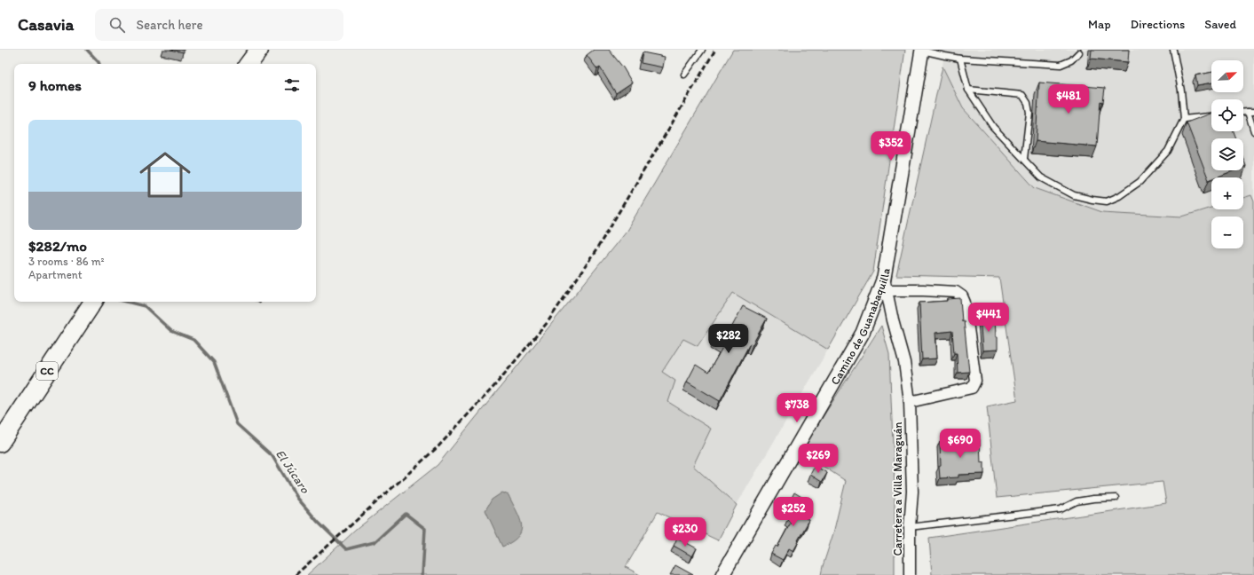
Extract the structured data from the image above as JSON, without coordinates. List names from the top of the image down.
{
  "streets": {
    "highway": ["CC"],
    "street": ["Camino de Guanabaquilla", "Carretera a Villa Maraguán"]
  },
  "crossings": [
    ["Camino de Guanabaquilla", "Carretera a Villa Maraguán"]
  ],
  "water": ["El Júcaro"],
  "north": "top right",
  "page": {
    "header": "Casavia",
    "search": "Search here",
    "nav": ["Map", "Directions", "Saved"],
    "map_buttons": ["+", "−"],
    "heading": "9 homes",
    "price": [
      "$481",
      "$352",
      "$441",
      "$282",
      "$738",
      "$690",
      "$269",
      "$252",
      "$230"
    ],
    "list": [
      {
        "name": "$282/mo",
        "note": "3 rooms · 86 m² · Apartment"
      }
    ]
  }
}
